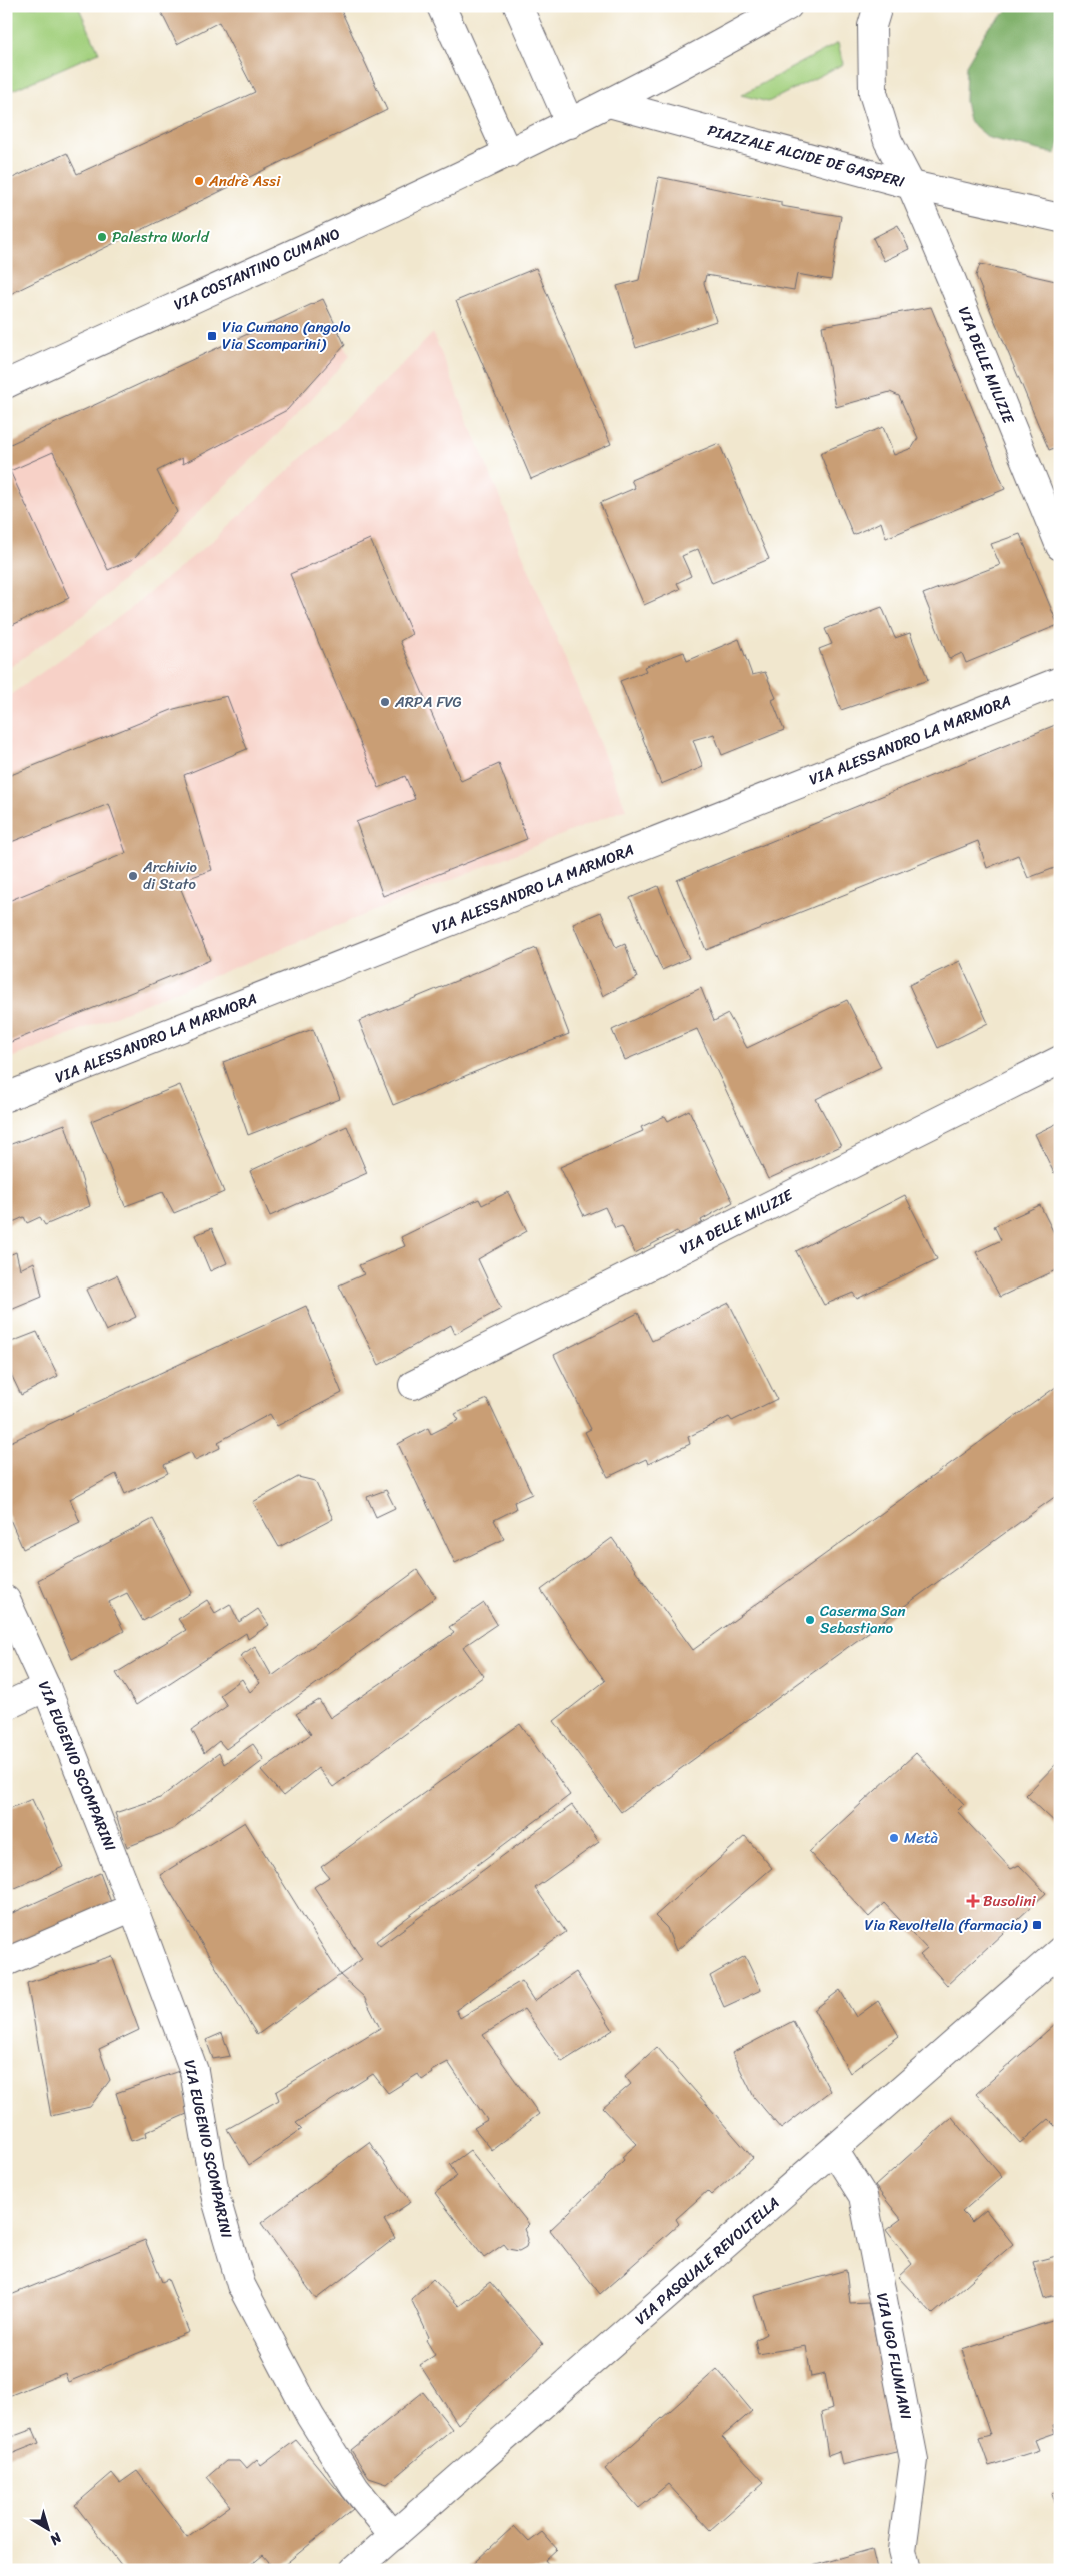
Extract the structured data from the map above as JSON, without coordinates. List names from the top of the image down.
{
  "streets": {
    "street": [
      "PIAZZALE ALCIDE DE GASPERI",
      "VIA COSTANTINO CUMANO",
      "VIA DELLE MILIZIE",
      "VIA ALESSANDRO LA MARMORA",
      "VIA EUGENIO SCOMPARINI",
      "VIA PASQUALE REVOLTELLA",
      "VIA UGO FLUMIANI"
    ]
  },
  "crossings": [
    ["PIAZZALE ALCIDE DE GASPERI", "VIA DELLE MILIZIE"],
    ["VIA EUGENIO SCOMPARINI", "VIA PASQUALE REVOLTELLA"],
    ["VIA PASQUALE REVOLTELLA", "VIA UGO FLUMIANI"]
  ],
  "places": {
    "other": [
      "Andrè Assi",
      "Palestra World",
      "ARPA FVG",
      "Archivio di Stato",
      "Caserma San Sebastiano",
      "Metà"
    ],
    "transit": ["Via Cumano (angolo Via Scomparini)", "Via Revoltella (farmacia)"],
    "health": ["Busolini"]
  },
  "north": "bottom right"
}
